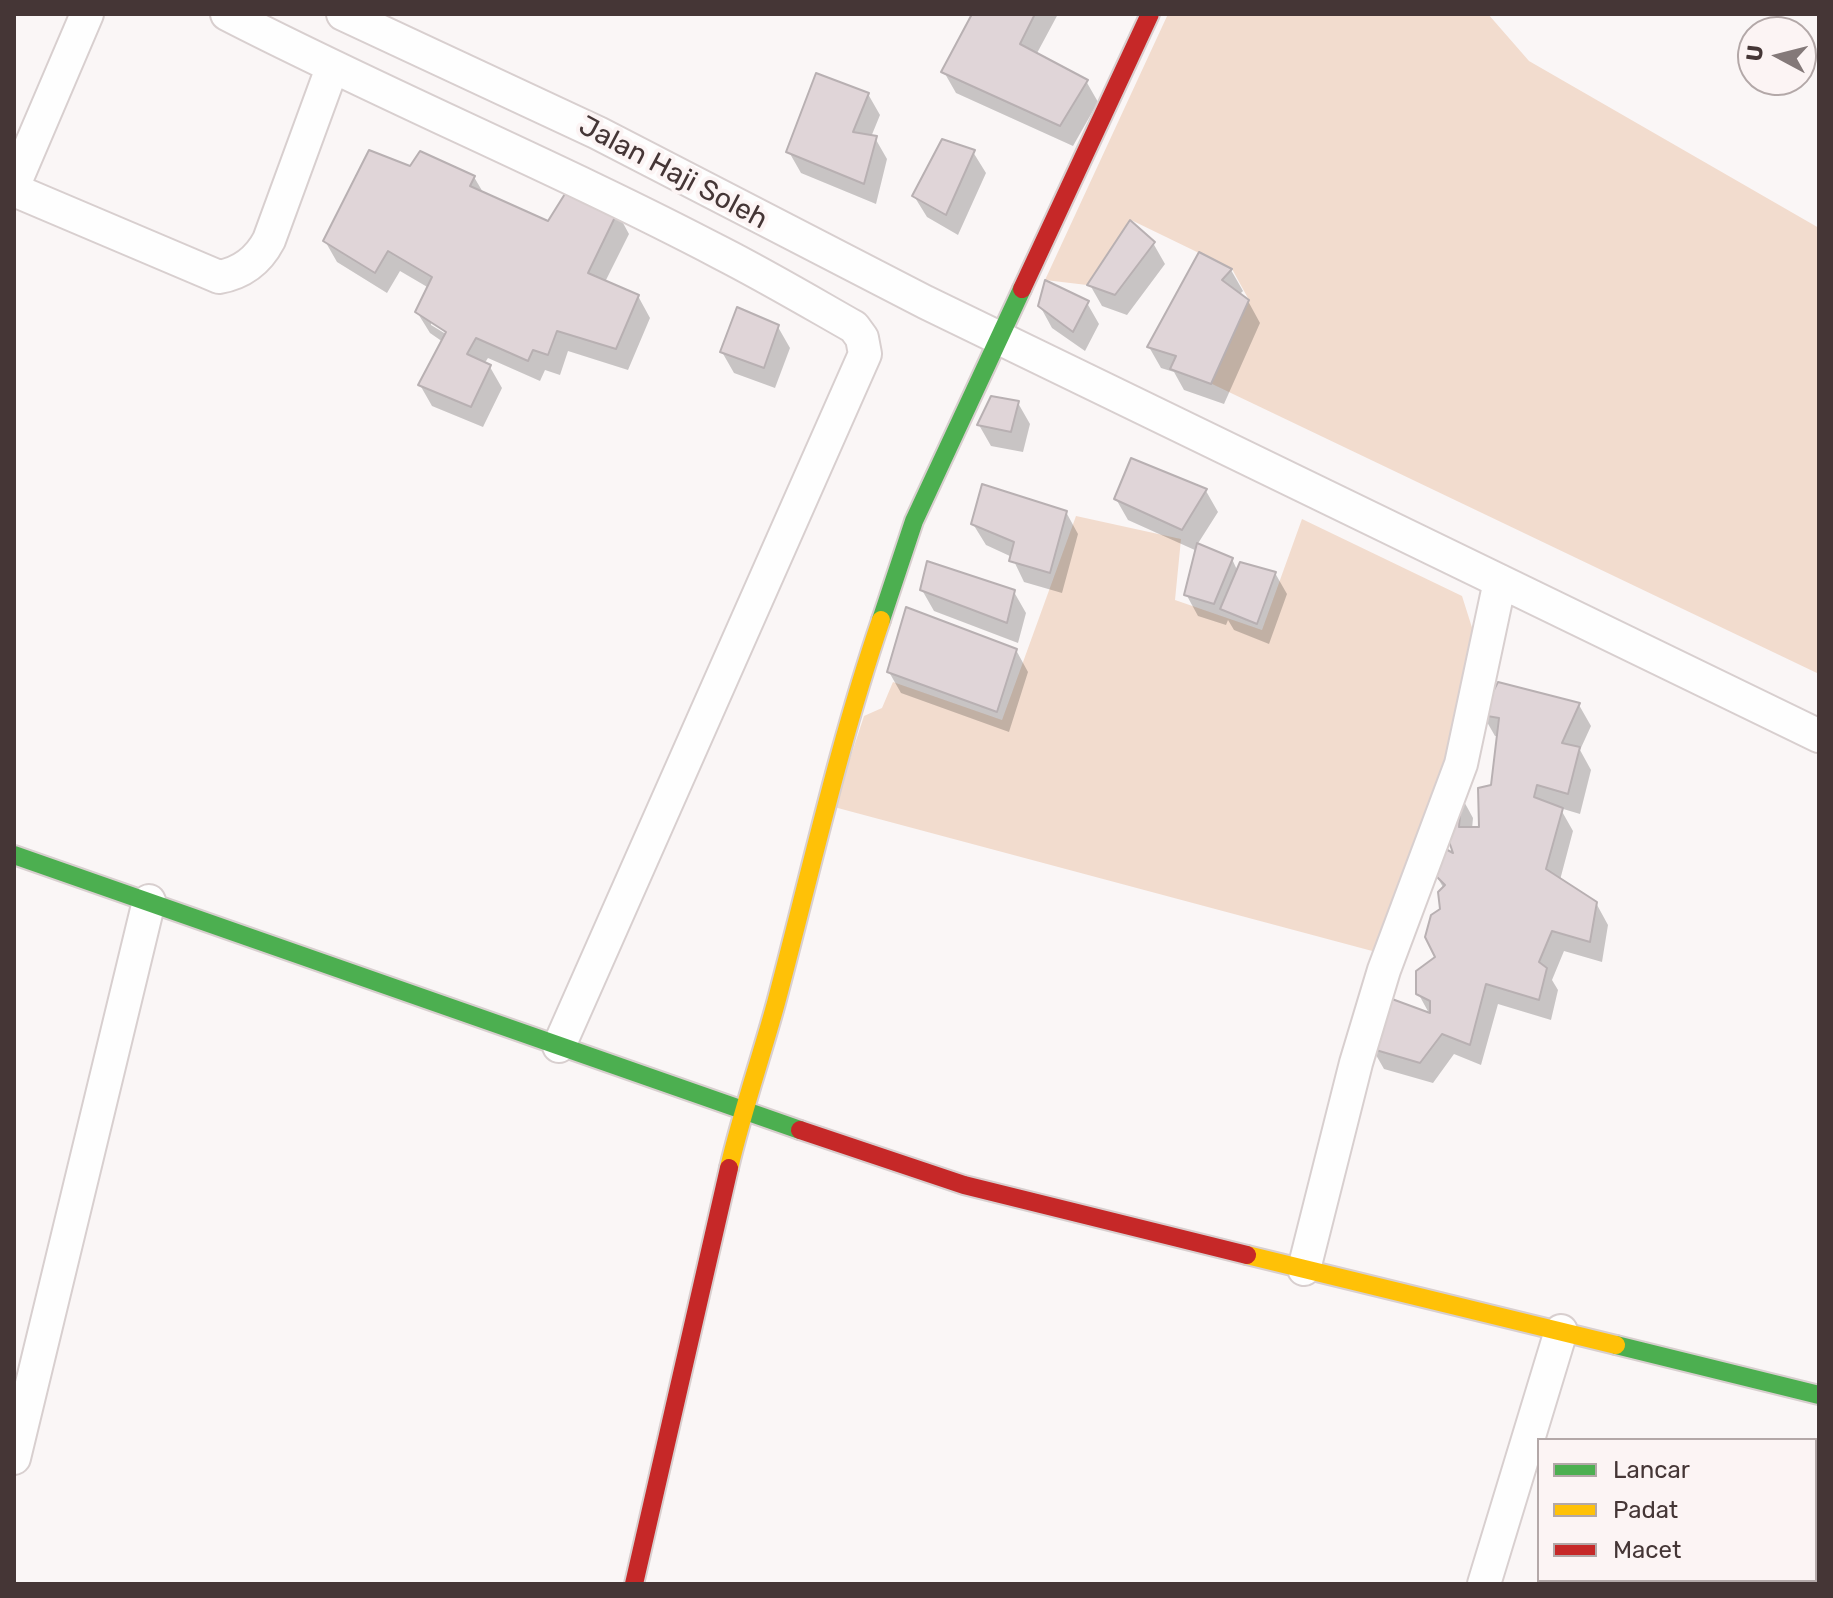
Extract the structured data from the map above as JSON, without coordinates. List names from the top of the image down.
{
  "streets": {
    "street": ["Jalan Haji Soleh"]
  },
  "legend": ["Lancar", "Padat", "Macet"],
  "north": "left"
}
